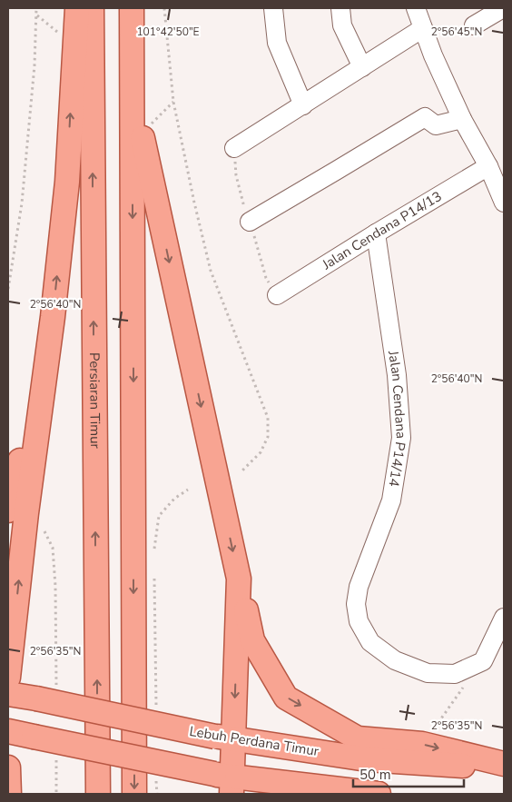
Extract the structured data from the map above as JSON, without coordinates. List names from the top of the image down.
{
  "streets": {
    "main road": ["Persiaran Timur", "Lebuh Perdana Timur"],
    "street": ["Jalan Cendana P14/13", "Jalan Cendana P14/14"]
  },
  "crossings": [
    ["Jalan Cendana P14/13", "Jalan Cendana P14/14"]
  ],
  "scale_bar": "50 m",
  "coordinates": [
    "2°56'45\"N",
    "101°42'50\"E",
    "2°56'40\"N",
    "2°56'35\"N"
  ]
}
